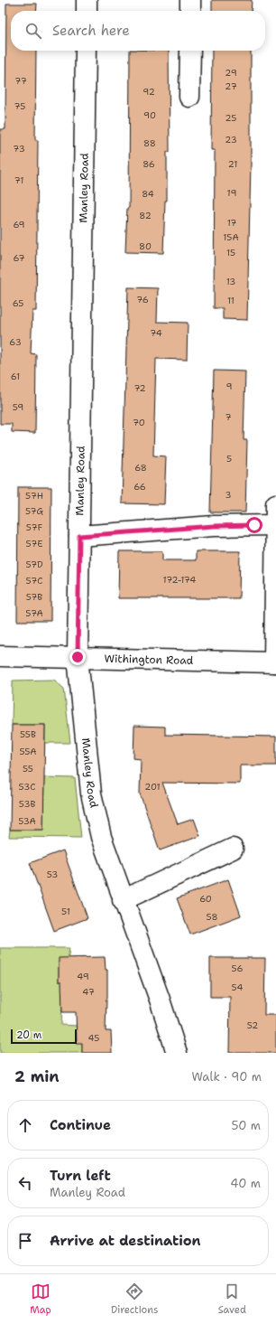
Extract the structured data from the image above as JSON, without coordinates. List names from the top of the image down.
{
  "streets": {
    "street": ["Manley Road", "Withington Road"]
  },
  "crossings": [
    ["Manley Road", "Withington Road"]
  ],
  "house_numbers": [
    "29",
    "77",
    "27",
    "92",
    "75",
    "90",
    "25",
    "23",
    "88",
    "73",
    "86",
    "21",
    "71",
    "19",
    "84",
    "82",
    "17",
    "69",
    "15A",
    "80",
    "15",
    "67",
    "13",
    "76",
    "11",
    "65",
    "74",
    "63",
    "61",
    "9",
    "72",
    "59",
    "7",
    "70",
    "5",
    "68",
    "66",
    "3",
    "57H",
    "57G",
    "57F",
    "57E",
    "57D",
    "172-174",
    "57C",
    "57B",
    "57A",
    "55B",
    "55A",
    "55",
    "53C",
    "201",
    "53B",
    "53A",
    "53",
    "60",
    "51",
    "58",
    "56",
    "49",
    "54",
    "47",
    "52",
    "45"
  ],
  "scale_bar": "20 m",
  "page": {
    "search": "Search here",
    "scale": "20 m",
    "heading": ["2 min", "Walk · 90 m"],
    "list": [
      ["Continue", "50 m"],
      ["Turn left", "Manley Road", "40 m"],
      "Arrive at destination"
    ],
    "nav": ["Map", "Directions", "Saved"]
  }
}
